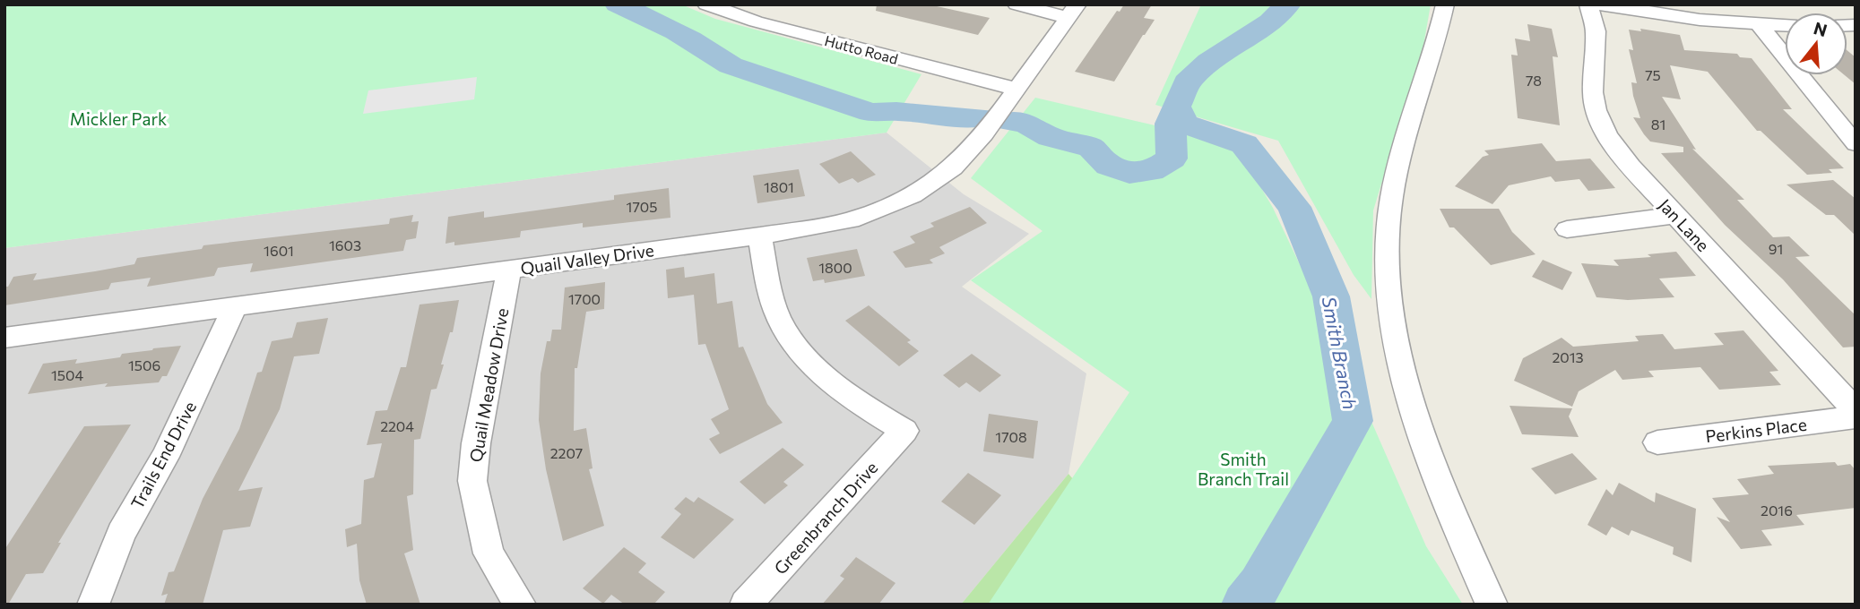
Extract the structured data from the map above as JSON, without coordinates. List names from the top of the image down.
{
  "streets": {
    "street": [
      "Hutto Road",
      "Jan Lane",
      "Quail Valley Drive",
      "Quail Meadow Drive",
      "Perkins Place",
      "Trails End Drive",
      "Greenbranch Drive"
    ]
  },
  "crossings": [
    ["Hutto Road", "Quail Valley Drive"],
    ["Quail Valley Drive", "Quail Meadow Drive"],
    ["Quail Valley Drive", "Trails End Drive"],
    ["Quail Valley Drive", "Greenbranch Drive"]
  ],
  "water": ["Smith Branch"],
  "parks": ["Mickler Park", "Smith Branch Trail"],
  "house_numbers": [
    "75",
    "78",
    "81",
    "1801",
    "1705",
    "1603",
    "91",
    "1601",
    "1800",
    "1700",
    "2013",
    "1506",
    "1504",
    "2204",
    "1708",
    "2207",
    "2016"
  ],
  "north": "top"
}
